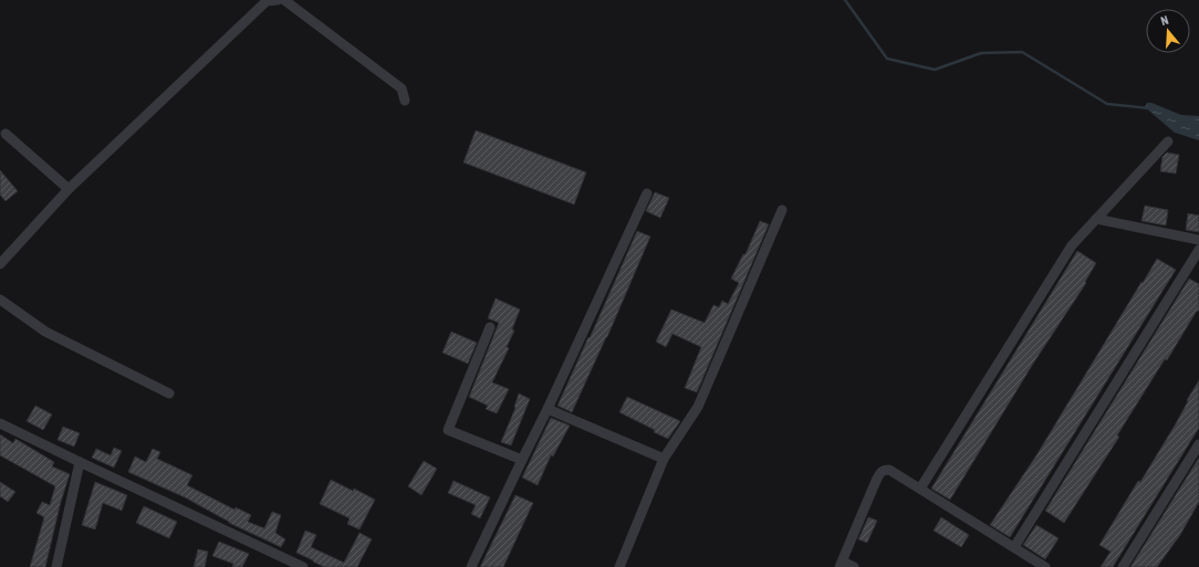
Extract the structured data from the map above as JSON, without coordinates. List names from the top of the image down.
{
  "north": "top"
}
